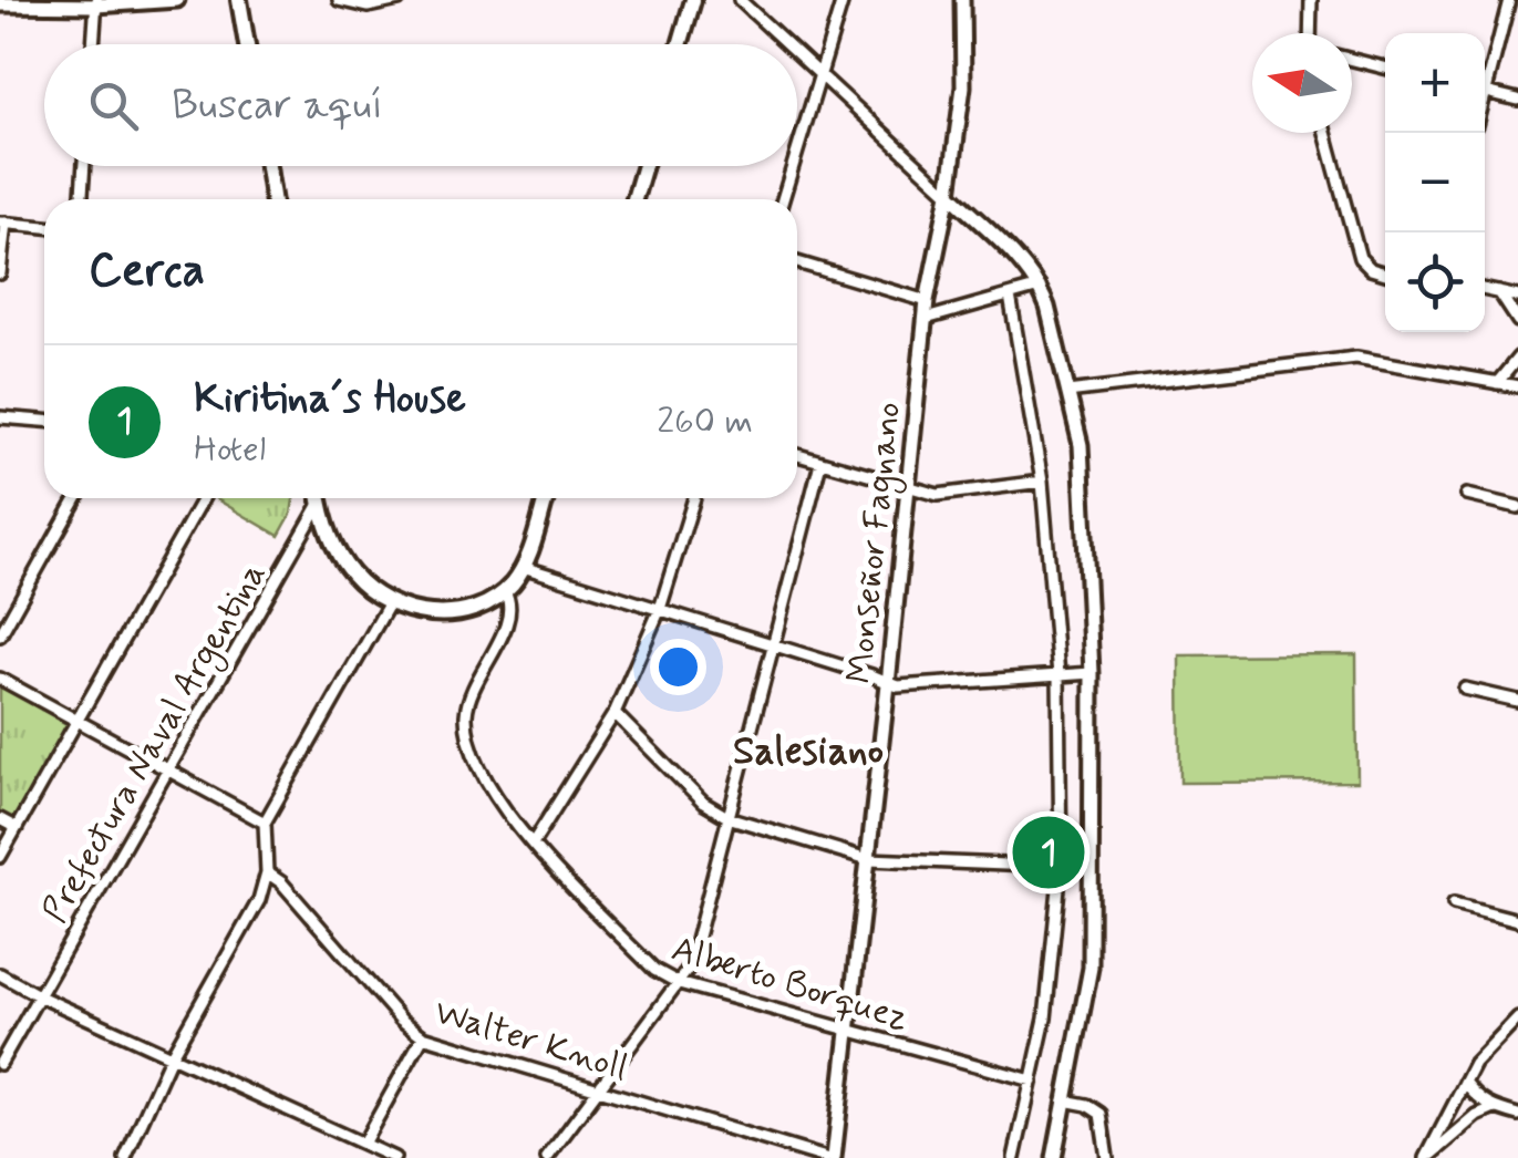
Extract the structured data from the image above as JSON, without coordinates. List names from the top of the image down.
{
  "streets": {
    "street": [
      "Monseñor Fagnano",
      "Prefectura Naval Argentina",
      "Alberto Borquez",
      "Walter Knoll"
    ]
  },
  "crossings": [
    ["Monseñor Fagnano", "Alberto Borquez"],
    ["Monseñor Fagnano", "Walter Knoll"]
  ],
  "districts": ["Salesiano"],
  "north": "left",
  "page": {
    "map_buttons": ["+", "−"],
    "search": "Buscar aquí",
    "heading": "Cerca",
    "list": [
      {
        "mark": "1",
        "name": "Kiritina´s House",
        "note": "Hotel",
        "value": "260 m"
      }
    ],
    "pins": "1"
  }
}
